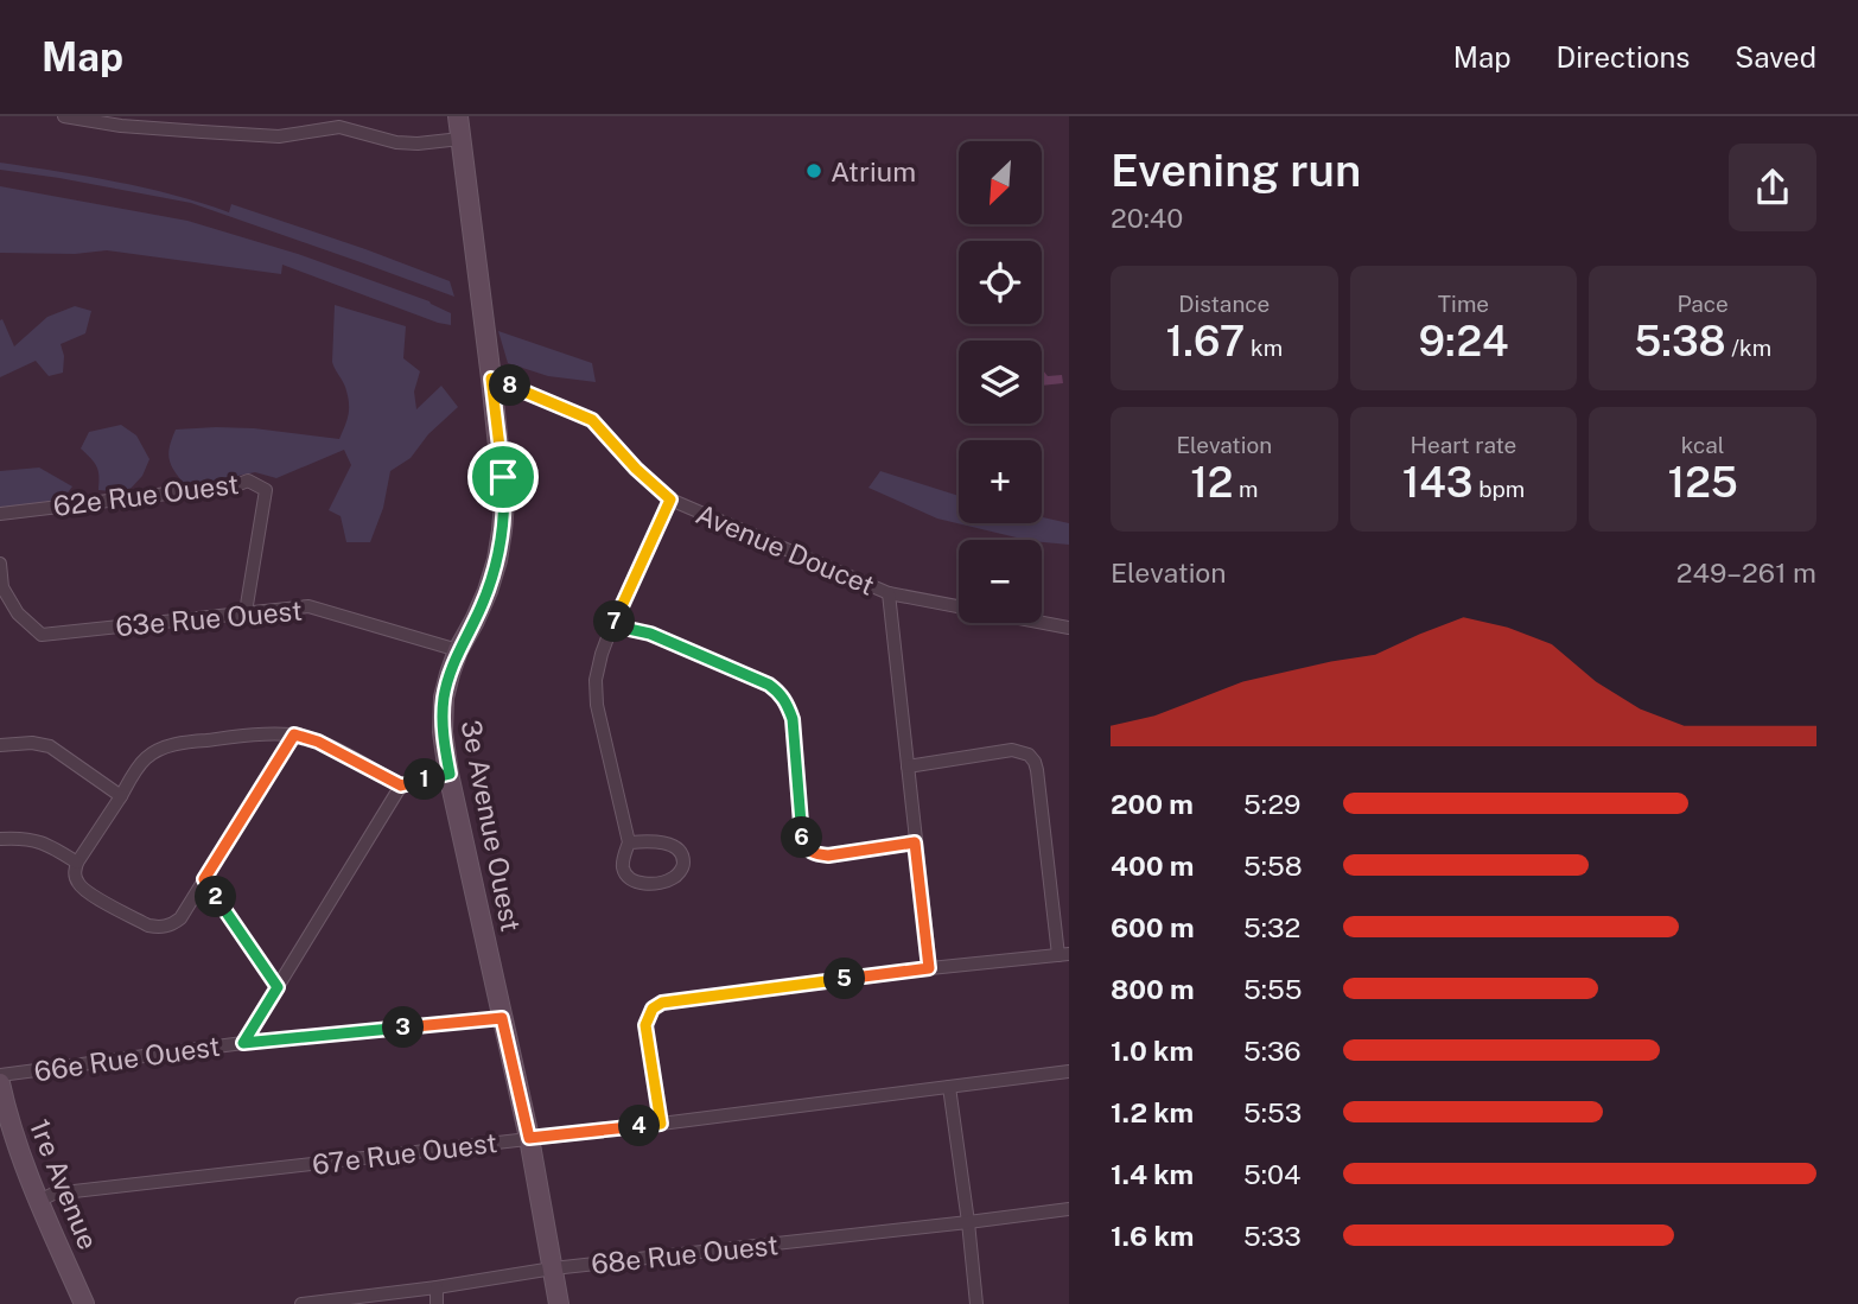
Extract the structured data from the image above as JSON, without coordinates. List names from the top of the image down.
{
  "streets": {
    "street": [
      "62e Rue Ouest",
      "Avenue Doucet",
      "63e Rue Ouest",
      "3e Avenue Ouest",
      "66e Rue Ouest",
      "67e Rue Ouest",
      "1re Avenue",
      "68e Rue Ouest"
    ]
  },
  "crossings": [
    ["62e Rue Ouest", "63e Rue Ouest"],
    ["Avenue Doucet", "3e Avenue Ouest"],
    ["63e Rue Ouest", "3e Avenue Ouest"],
    ["3e Avenue Ouest", "66e Rue Ouest"],
    ["3e Avenue Ouest", "67e Rue Ouest"],
    ["3e Avenue Ouest", "68e Rue Ouest"],
    ["67e Rue Ouest", "1re Avenue"]
  ],
  "places": ["Atrium"],
  "north": "bottom left",
  "page": {
    "header": "Map",
    "nav": ["Map", "Directions", "Saved"],
    "heading": ["Evening run", "20:40"],
    "map_buttons": ["+", "−"],
    "stats": [
      ["Distance", "1.67 km"],
      ["Time", "9:24"],
      ["Pace", "5:38 /km"],
      ["Elevation", "12 m"],
      ["Heart rate", "143 bpm"],
      ["kcal", "125"]
    ],
    "pins": [
      "8",
      "7",
      "1",
      "6",
      "2",
      "5",
      "3",
      "4"
    ],
    "chart": ["Elevation", "249–261 m"],
    "list": [
      {
        "name": "200 m",
        "note": "5:29"
      },
      {
        "name": "400 m",
        "note": "5:58"
      },
      {
        "name": "600 m",
        "note": "5:32"
      },
      {
        "name": "800 m",
        "note": "5:55"
      },
      {
        "name": "1.0 km",
        "note": "5:36"
      },
      {
        "name": "1.2 km",
        "note": "5:53"
      },
      {
        "name": "1.4 km",
        "note": "5:04"
      },
      {
        "name": "1.6 km",
        "note": "5:33"
      }
    ]
  }
}
